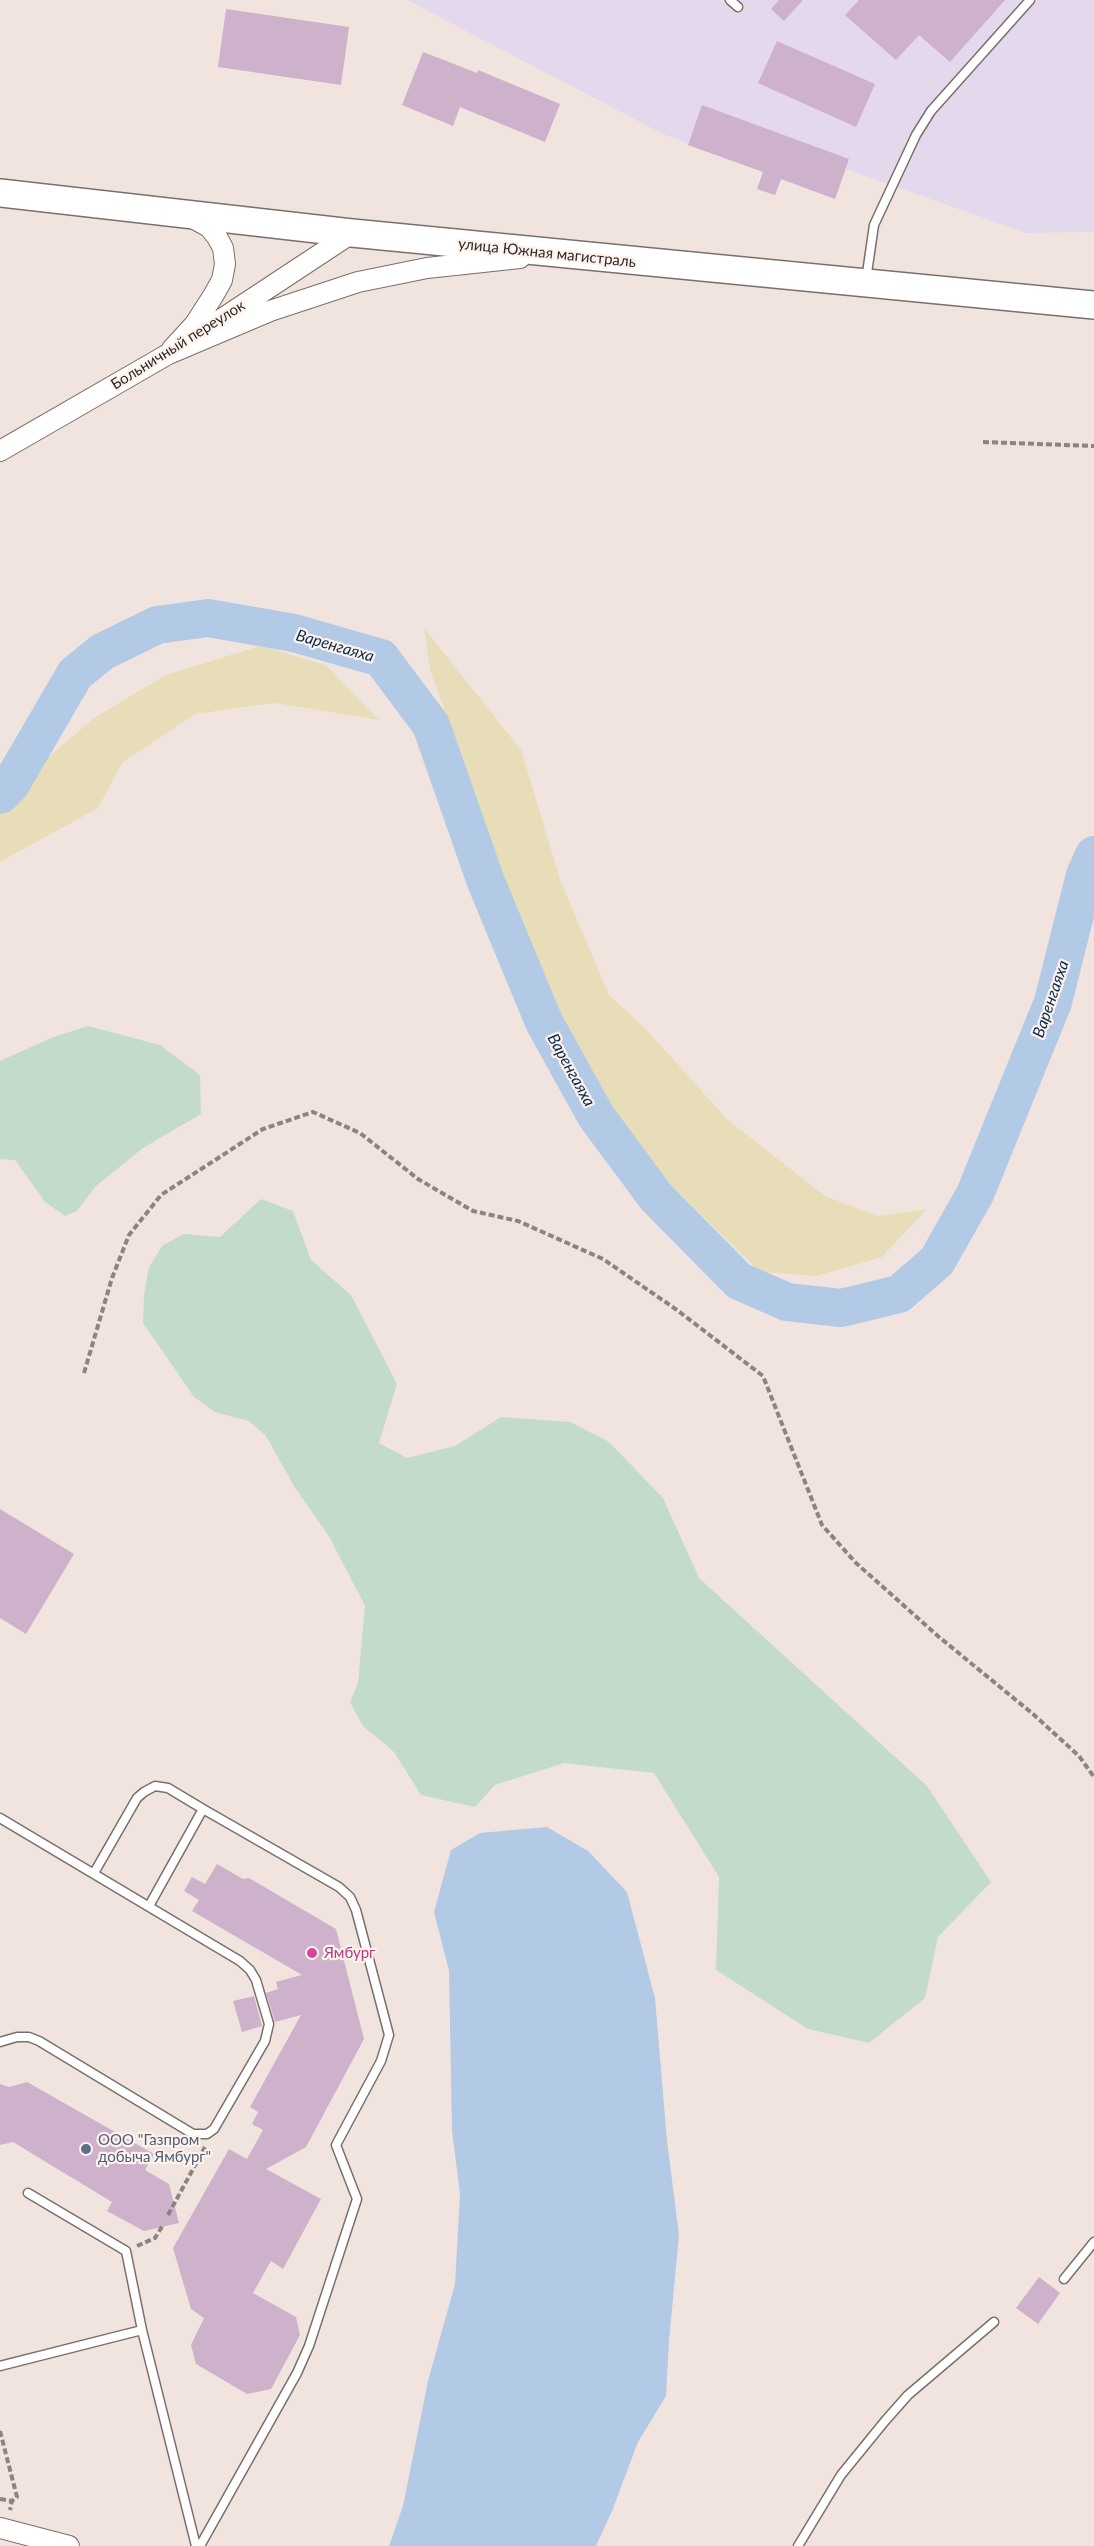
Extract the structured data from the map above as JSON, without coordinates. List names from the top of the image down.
{
  "streets": {
    "highway": ["улица Южная магистраль"],
    "street": ["Больничный переулок"]
  },
  "crossings": [
    ["улица Южная магистраль", "Больничный переулок"]
  ],
  "water": ["Варенгаяха"],
  "places": ["Ямбург", "ООО \"Газпром добыча Ямбург\""]
}
